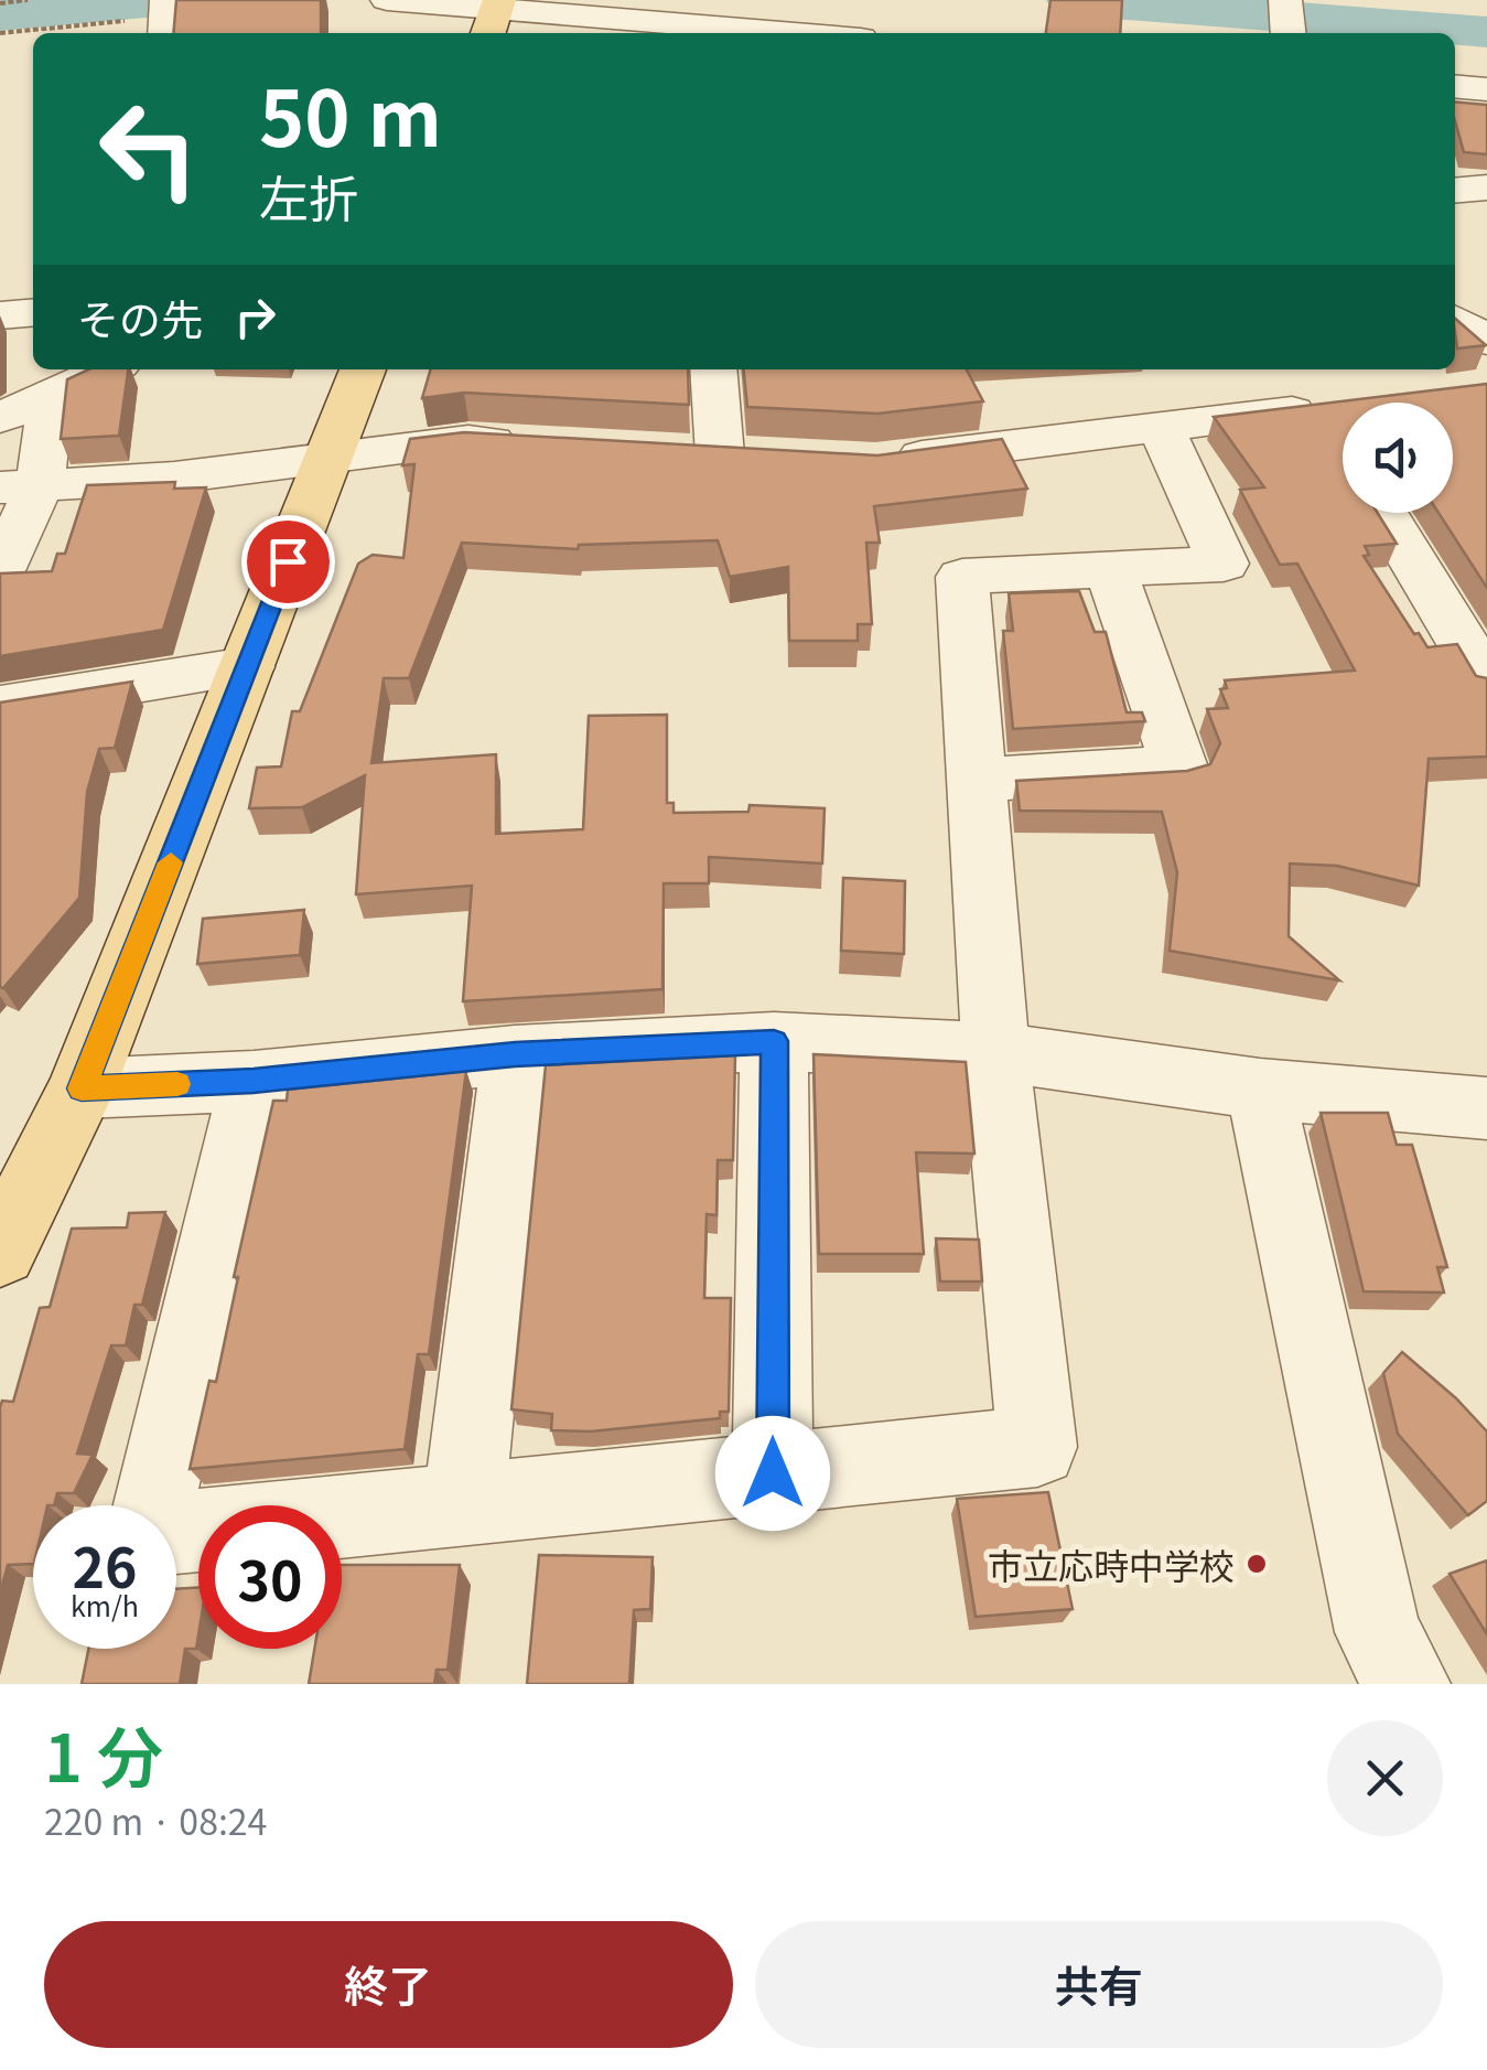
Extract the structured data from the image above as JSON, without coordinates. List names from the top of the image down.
{
  "places": ["市立応時中学校"],
  "page": {
    "turn": ["50 m", "左折"],
    "then": "その先",
    "speed": "26 km/h",
    "limit": "30",
    "heading": ["1 分", "220 m · 08:24"],
    "buttons": ["終了", "共有"]
  }
}
